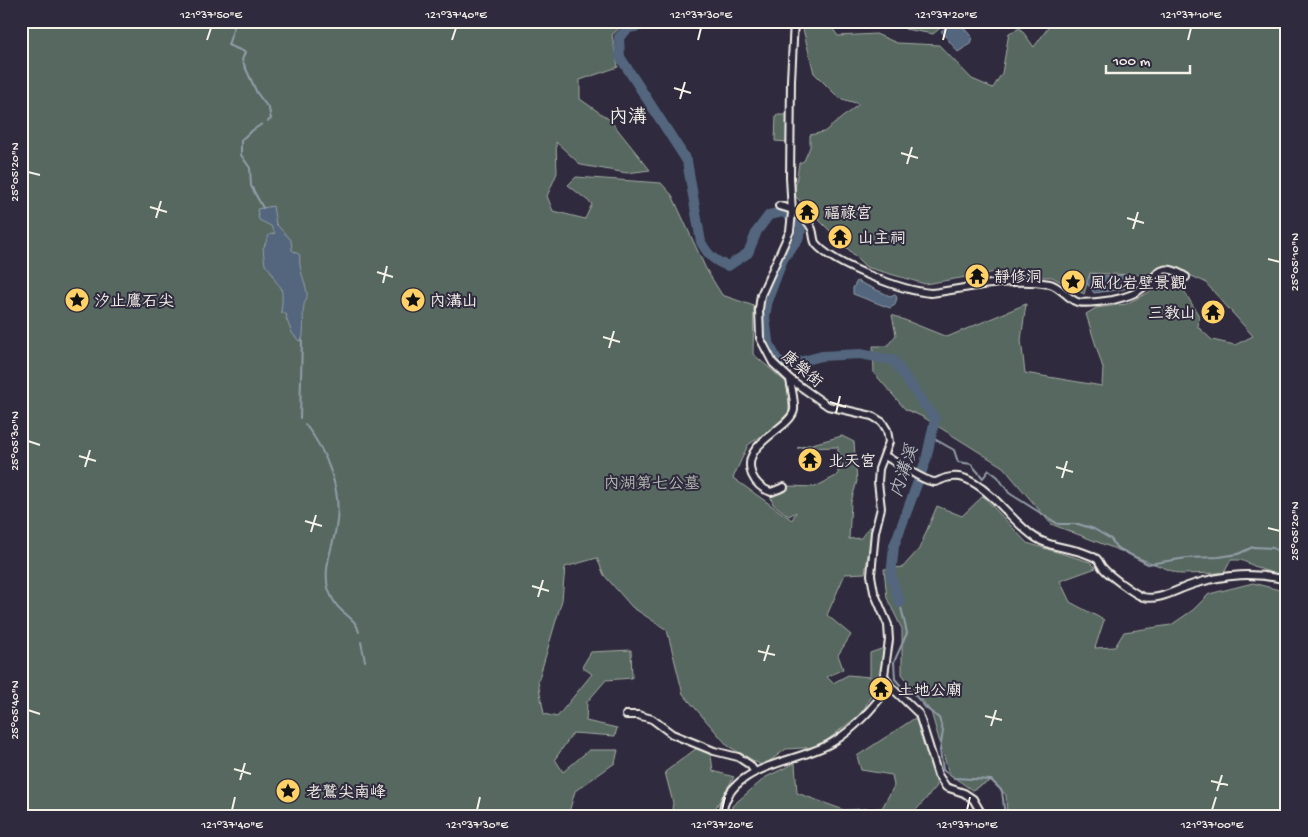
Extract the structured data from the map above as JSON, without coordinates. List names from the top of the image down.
{
  "streets": {
    "street": ["康樂街"]
  },
  "districts": ["內溝"],
  "water": ["內溝溪"],
  "parks": ["內湖第七公墓"],
  "places": {
    "temple": [
      "福祿宮",
      "山主祠",
      "靜修洞",
      "三教山",
      "北天宮",
      "土地公廟"
    ],
    "place": [
      "風化岩壁景觀",
      "汐止鷹石尖",
      "內溝山",
      "老鷲尖南峰"
    ]
  },
  "scale_bar": "100 m",
  "coordinates": [
    "121°37'50\"E",
    "121°37'40\"E",
    "121°37'30\"E",
    "121°37'20\"E",
    "121°37'10\"E",
    "25°05'20\"N",
    "25°05'10\"N",
    "25°05'30\"N",
    "25°05'40\"N",
    "121°37'00\"E"
  ]
}
